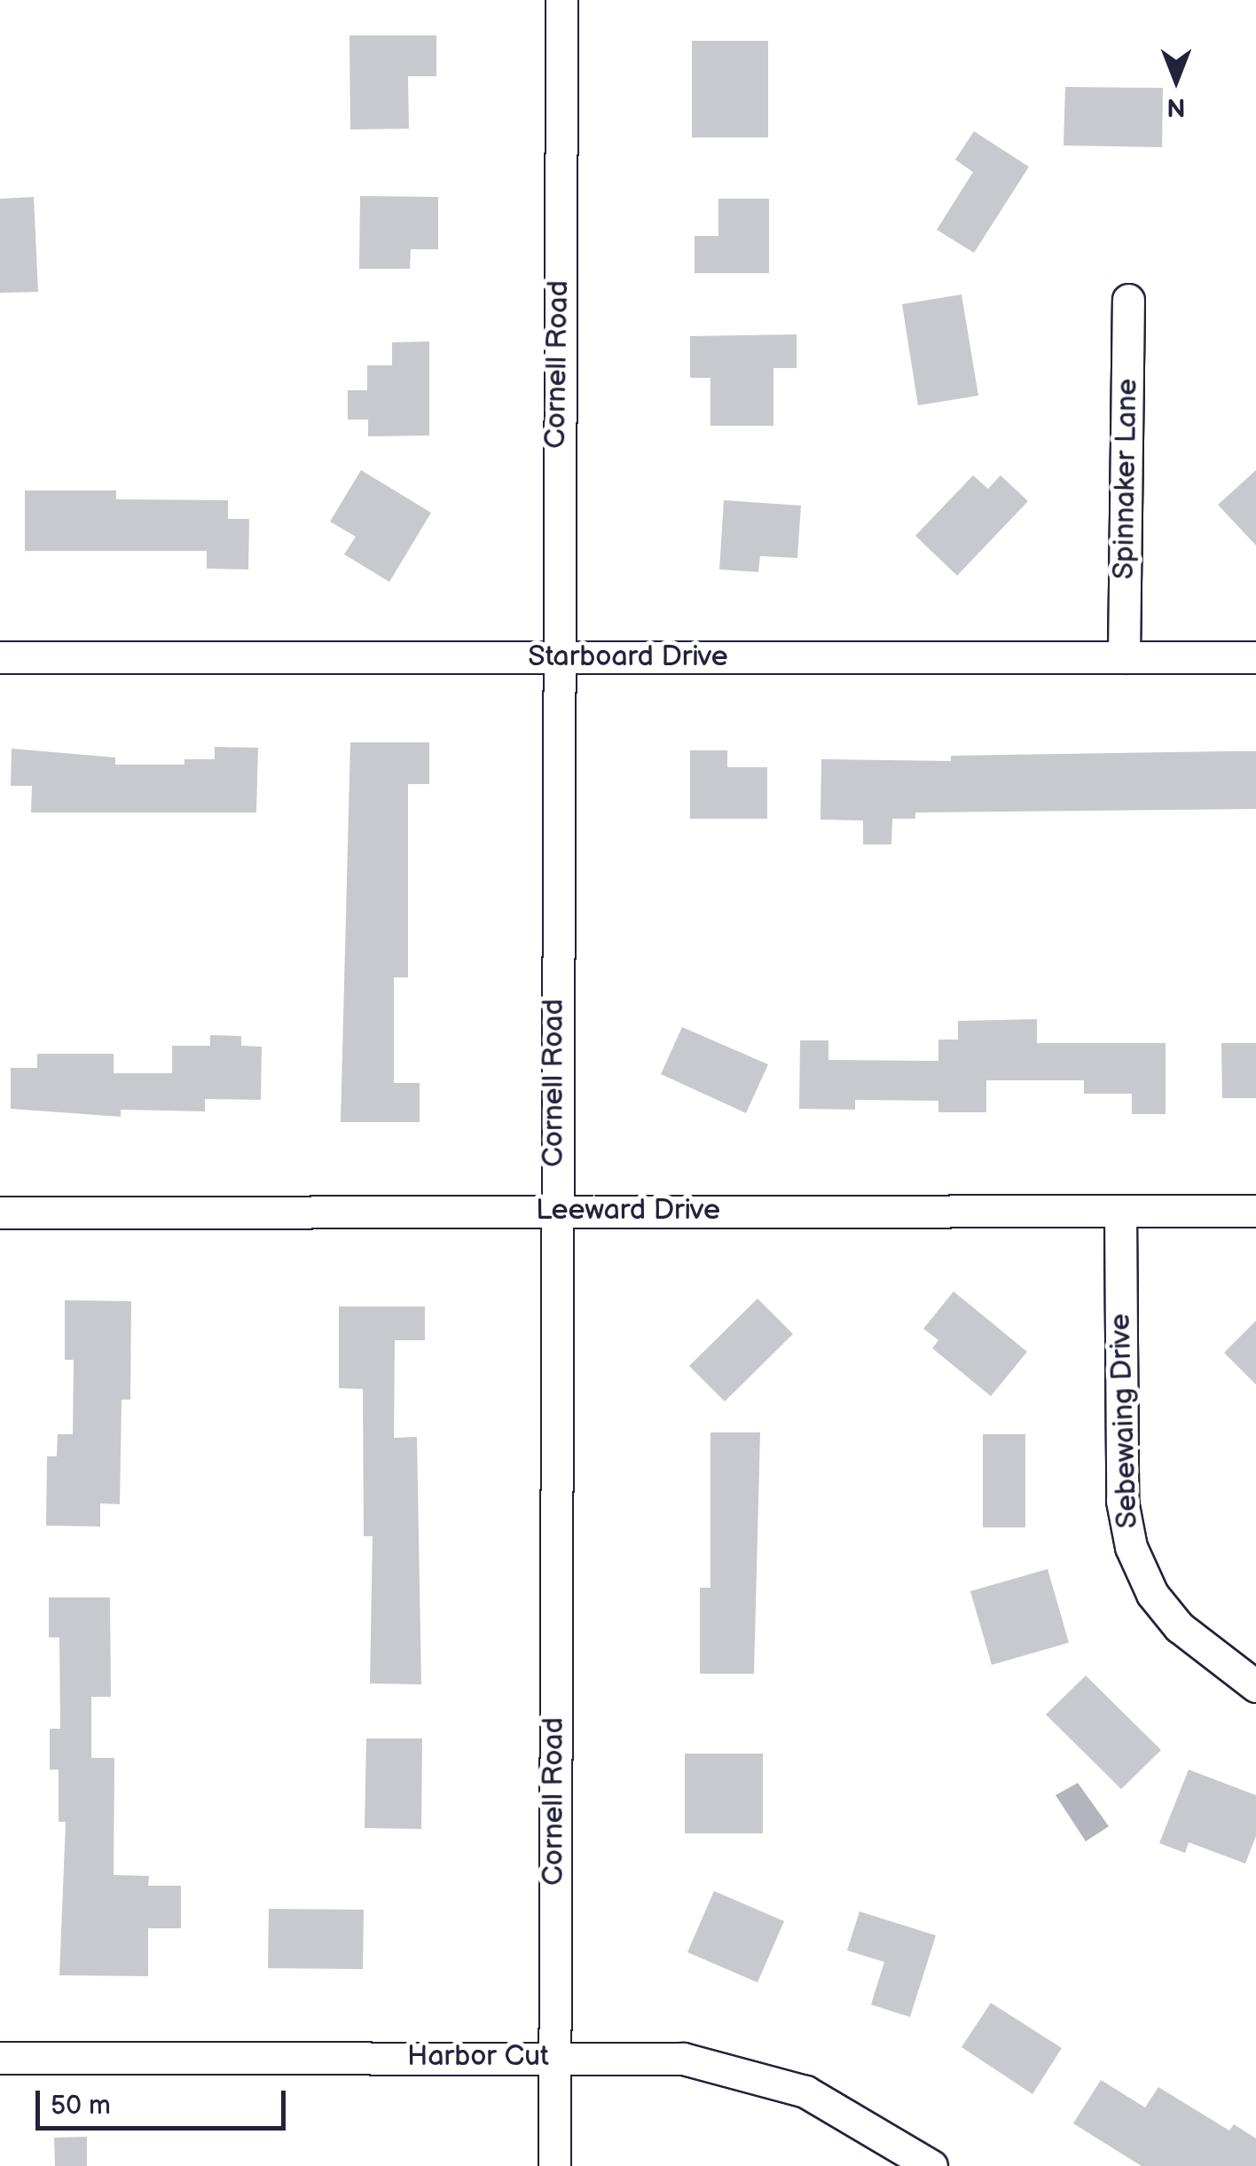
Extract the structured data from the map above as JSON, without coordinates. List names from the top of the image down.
{
  "streets": {
    "street": [
      "Cornell Road",
      "Spinnaker Lane",
      "Starboard Drive",
      "Leeward Drive",
      "Sebewaing Drive",
      "Harbor Cut"
    ]
  },
  "crossings": [
    ["Cornell Road", "Starboard Drive"],
    ["Cornell Road", "Leeward Drive"],
    ["Cornell Road", "Harbor Cut"],
    ["Spinnaker Lane", "Starboard Drive"],
    ["Leeward Drive", "Sebewaing Drive"]
  ],
  "scale_bar": "50 m",
  "north": "bottom"
}
